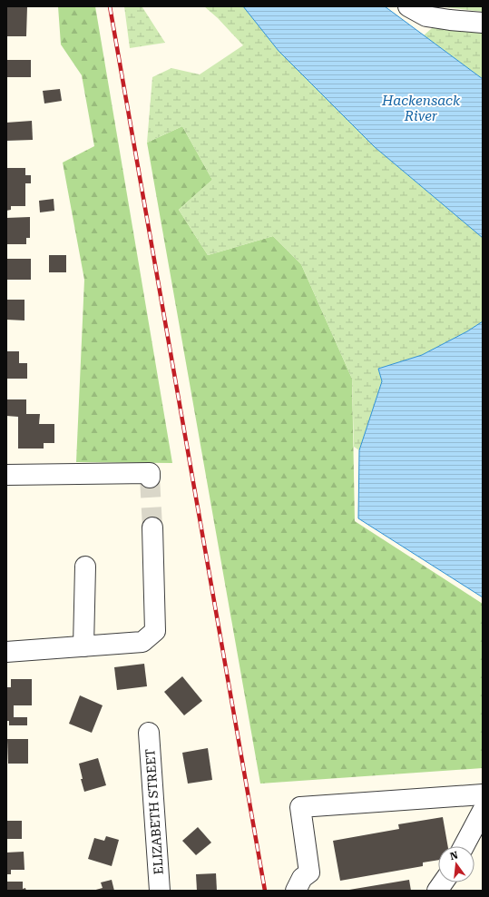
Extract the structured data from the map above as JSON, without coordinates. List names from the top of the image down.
{
  "streets": {
    "street": ["ELIZABETH STREET"]
  },
  "water": ["Hackensack River"],
  "north": "top"
}
